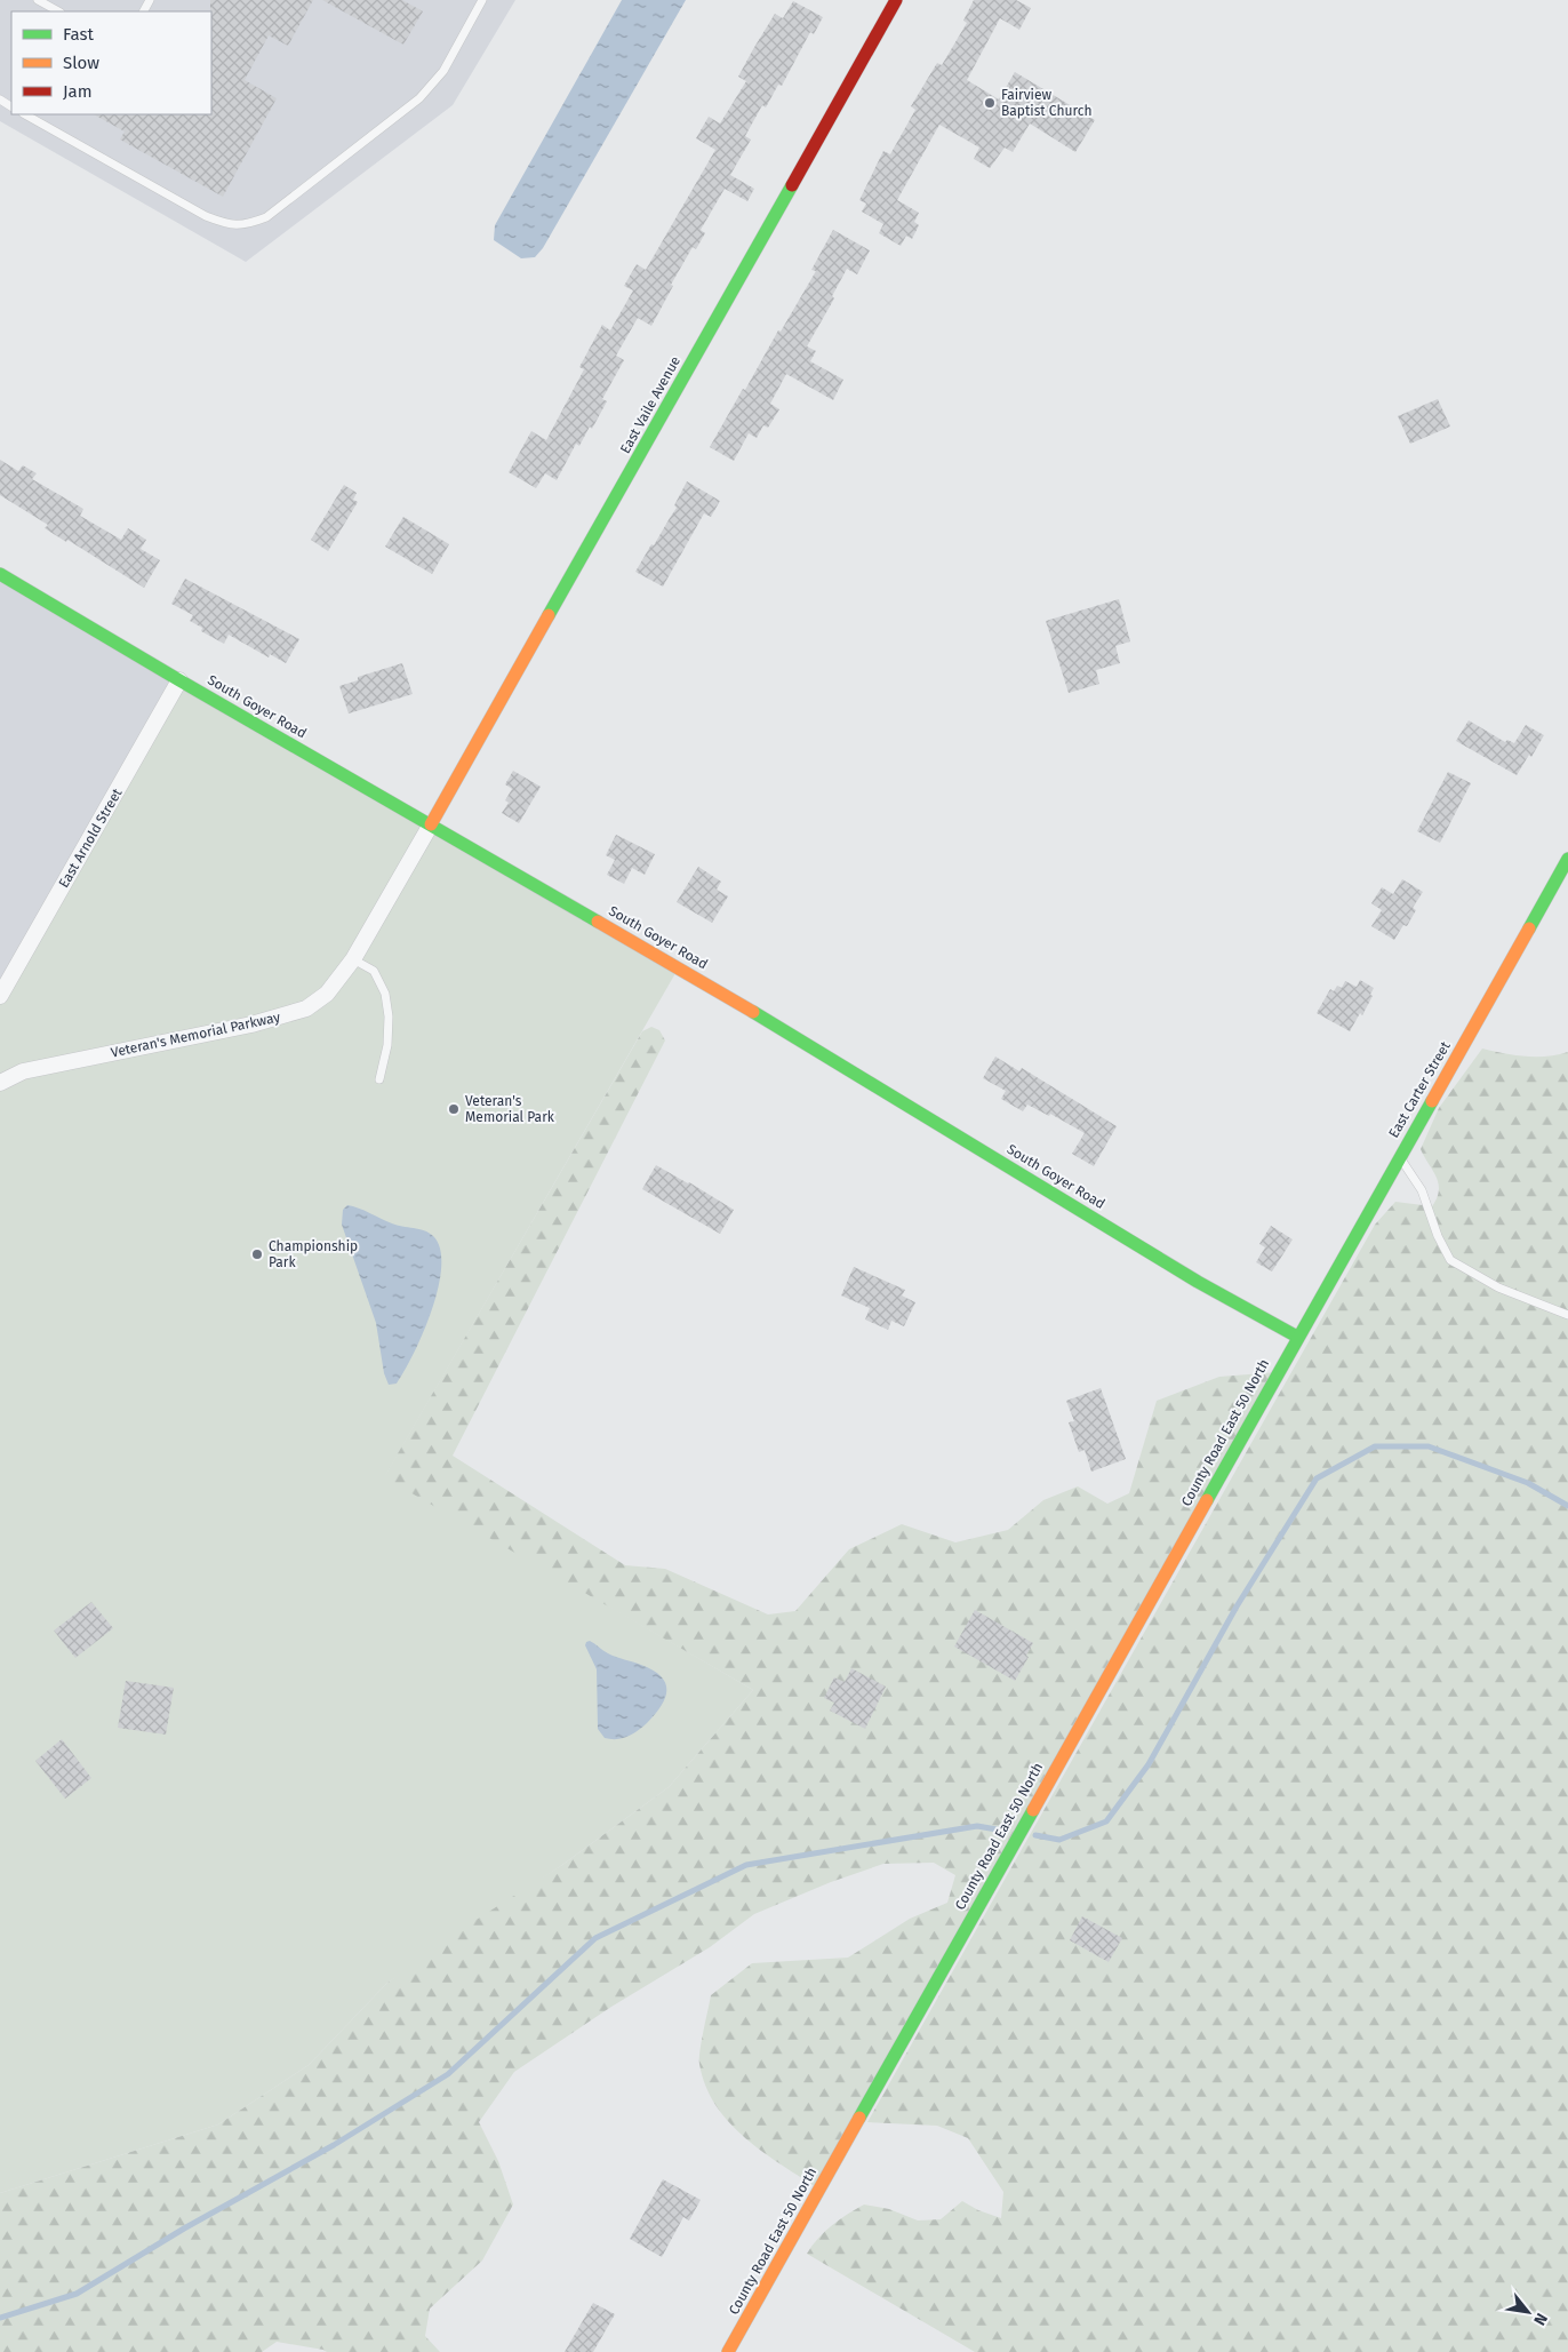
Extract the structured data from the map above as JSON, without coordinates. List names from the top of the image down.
{
  "streets": {
    "street": [
      "East Vaile Avenue",
      "South Goyer Road",
      "East Arnold Street",
      "Veteran's Memorial Parkway",
      "East Carter Street",
      "County Road East 50 North"
    ]
  },
  "crossings": [
    ["East Vaile Avenue", "South Goyer Road"],
    ["East Vaile Avenue", "Veteran's Memorial Parkway"],
    ["South Goyer Road", "East Arnold Street"],
    ["South Goyer Road", "Veteran's Memorial Parkway"],
    ["South Goyer Road", "East Carter Street"],
    ["South Goyer Road", "County Road East 50 North"],
    ["East Carter Street", "County Road East 50 North"]
  ],
  "places": ["Fairview Baptist Church", "Veteran's Memorial Park", "Championship Park"],
  "legend": ["Fast", "Slow", "Jam"],
  "north": "bottom right"
}
